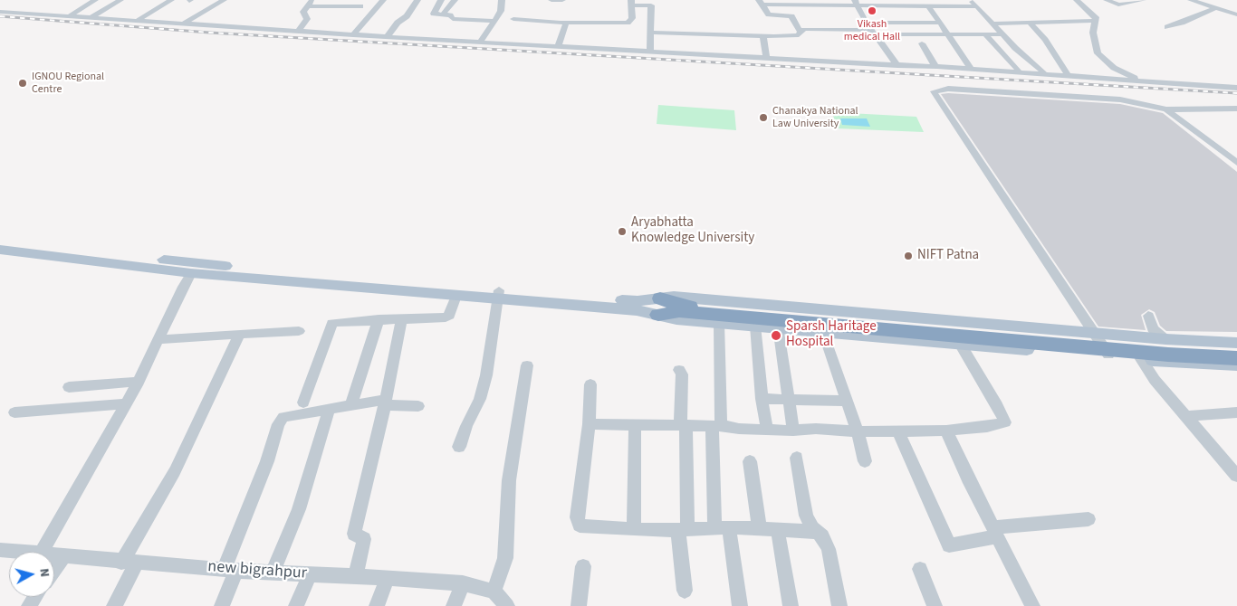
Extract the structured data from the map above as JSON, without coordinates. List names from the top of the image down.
{
  "streets": {
    "street": ["new bigrahpur"]
  },
  "places": [
    "Vikash medical Hall",
    "IGNOU Regional Centre",
    "Chanakya National Law University",
    "Aryabhatta Knowledge University",
    "NIFT Patna",
    "Sparsh Haritage Hospital"
  ],
  "north": "right"
}
